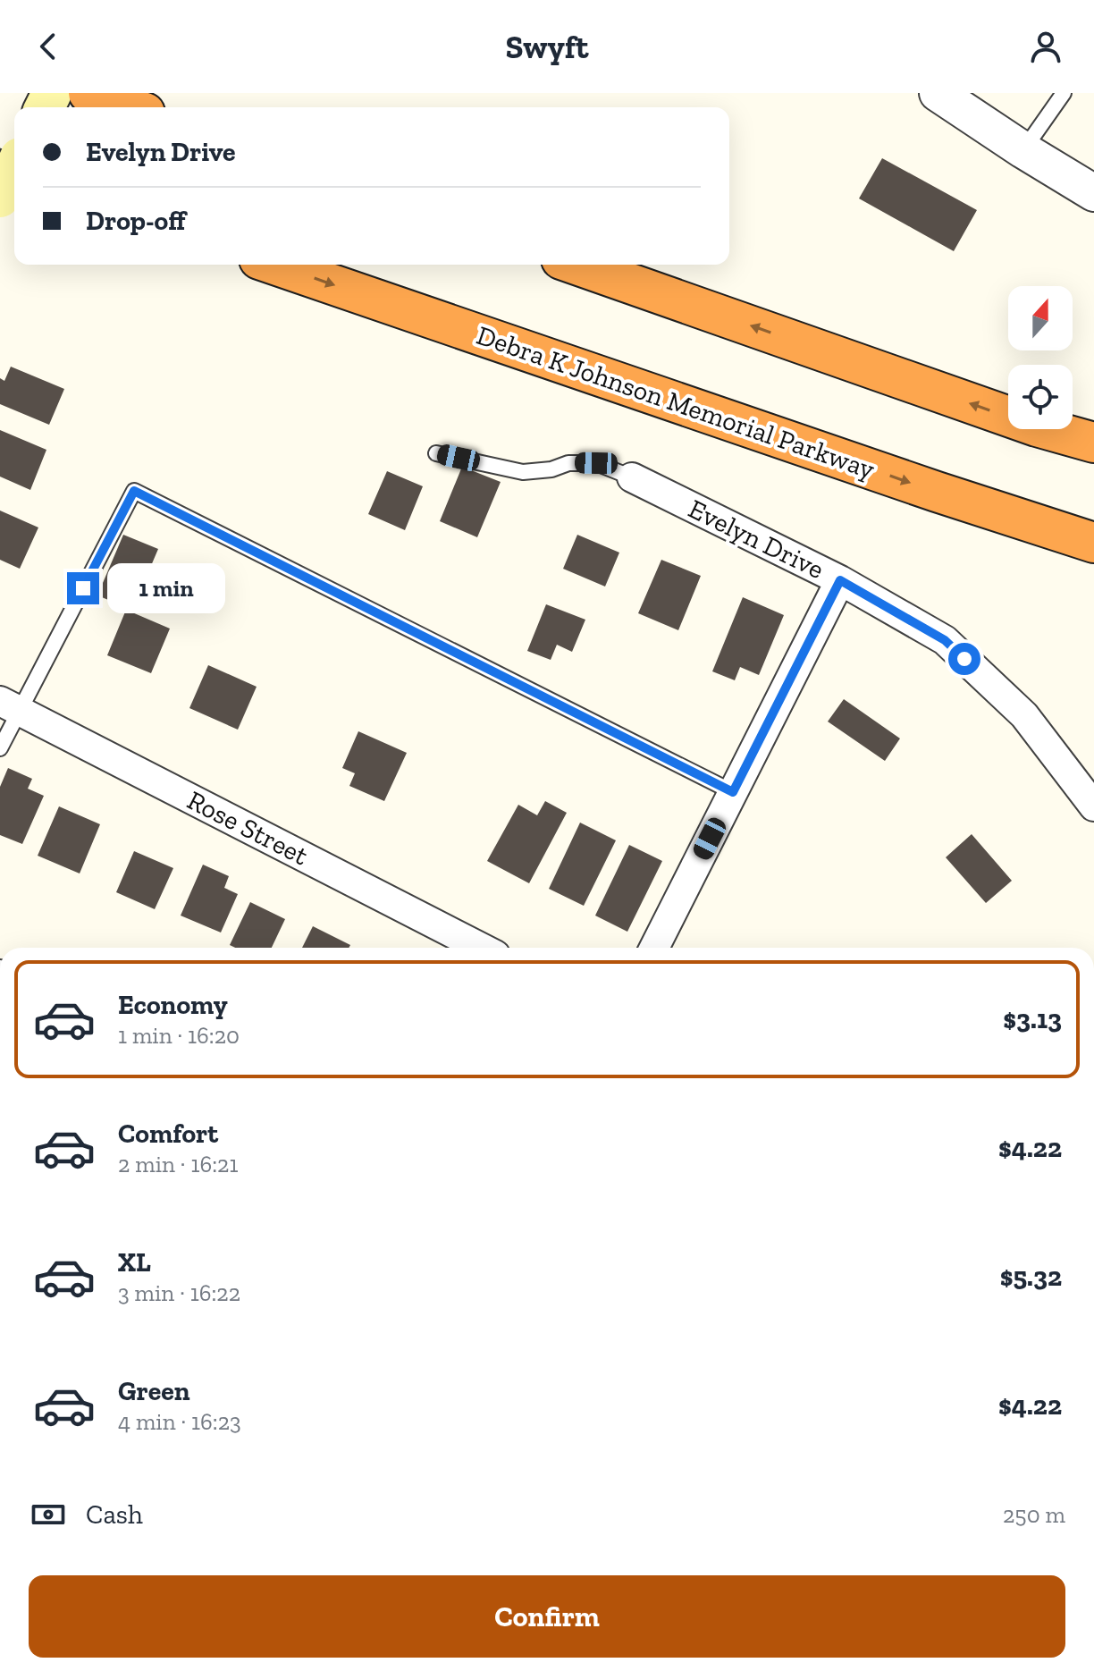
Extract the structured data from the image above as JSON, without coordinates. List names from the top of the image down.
{
  "streets": {
    "highway": ["Debra K Johnson Memorial Parkway"],
    "street": ["Evelyn Drive", "Rose Street"]
  },
  "north": "top",
  "page": {
    "header": "Swyft",
    "banner": ["Evelyn Drive", "Drop-off"],
    "bubble": "1 min",
    "list": [
      {
        "name": "Economy",
        "note": "1 min · 16:20",
        "value": "$3.13"
      },
      {
        "name": "Comfort",
        "note": "2 min · 16:21",
        "value": "$4.22"
      },
      {
        "name": "XL",
        "note": "3 min · 16:22",
        "value": "$5.32"
      },
      {
        "name": "Green",
        "note": "4 min · 16:23",
        "value": "$4.22"
      }
    ],
    "pay": ["Cash", "250 m"],
    "buttons": "Confirm"
  }
}
